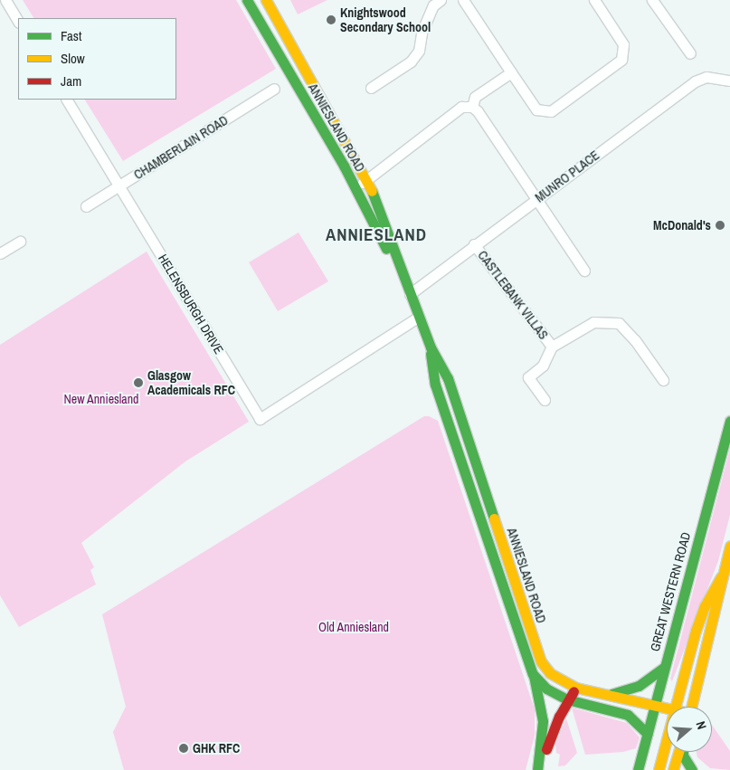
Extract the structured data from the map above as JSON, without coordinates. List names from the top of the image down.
{
  "streets": {
    "street": [
      "ANNIESLAND ROAD",
      "CHAMBERLAIN ROAD",
      "MUNRO PLACE",
      "CASTLEBANK VILLAS",
      "HELENSBURGH DRIVE",
      "GREAT WESTERN ROAD"
    ]
  },
  "crossings": [
    ["ANNIESLAND ROAD", "MUNRO PLACE"],
    ["ANNIESLAND ROAD", "HELENSBURGH DRIVE"],
    ["ANNIESLAND ROAD", "GREAT WESTERN ROAD"],
    ["CHAMBERLAIN ROAD", "HELENSBURGH DRIVE"],
    ["MUNRO PLACE", "CASTLEBANK VILLAS"]
  ],
  "districts": ["ANNIESLAND"],
  "parks": ["New Anniesland", "Old Anniesland"],
  "places": [
    "Knightswood Secondary School",
    "McDonald's",
    "Glasgow Academicals RFC",
    "GHK RFC"
  ],
  "legend": ["Fast", "Slow", "Jam"],
  "north": "right"
}
